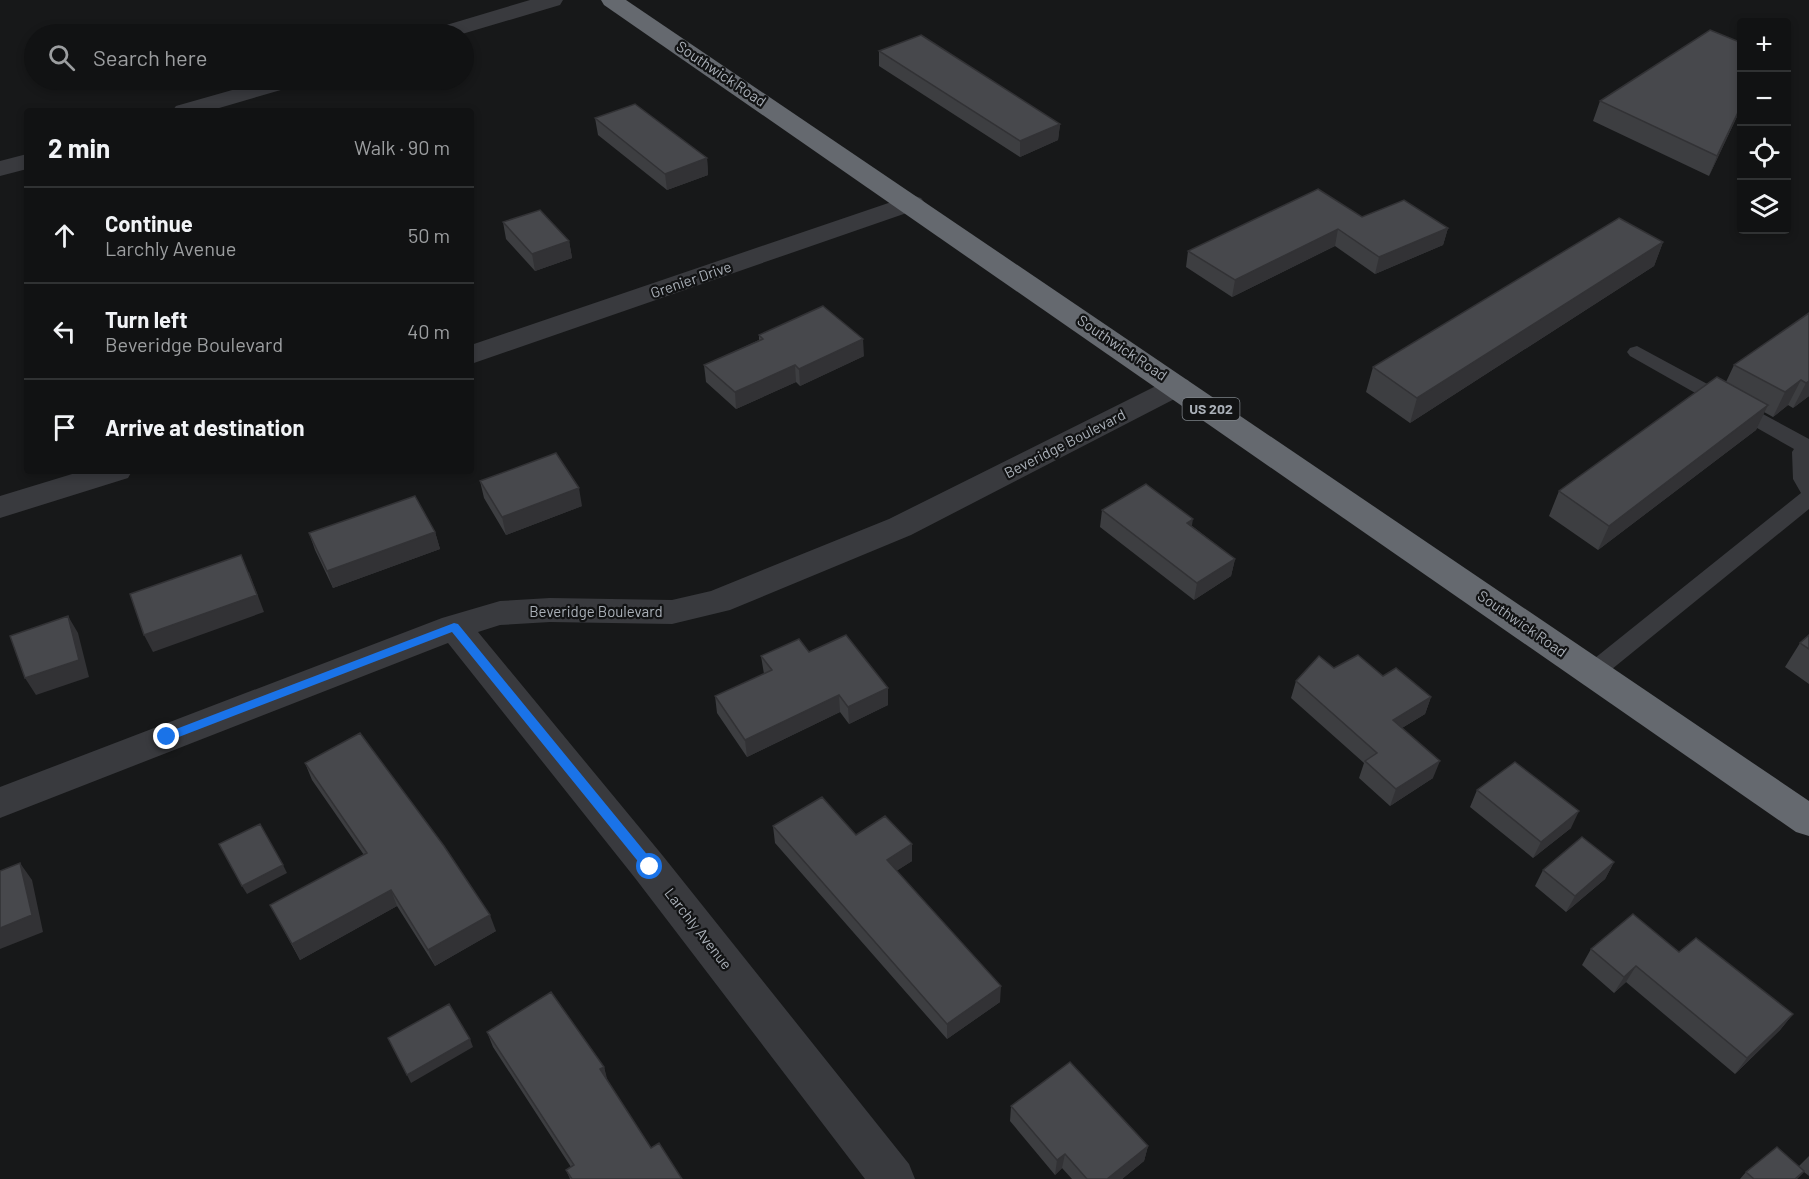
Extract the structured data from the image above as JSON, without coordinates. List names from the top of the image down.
{
  "streets": {
    "highway": ["Southwick Road", "US 202"],
    "street": ["Grenier Drive", "Beveridge Boulevard", "Larchly Avenue"]
  },
  "crossings": [
    ["Southwick Road", "Grenier Drive"],
    ["Southwick Road", "Beveridge Boulevard"],
    ["Beveridge Boulevard", "Larchly Avenue"]
  ],
  "page": {
    "map_buttons": ["+", "−"],
    "search": "Search here",
    "heading": ["2 min", "Walk · 90 m"],
    "list": [
      ["Continue", "Larchly Avenue", "50 m"],
      ["Turn left", "Beveridge Boulevard", "40 m"],
      "Arrive at destination"
    ]
  }
}
